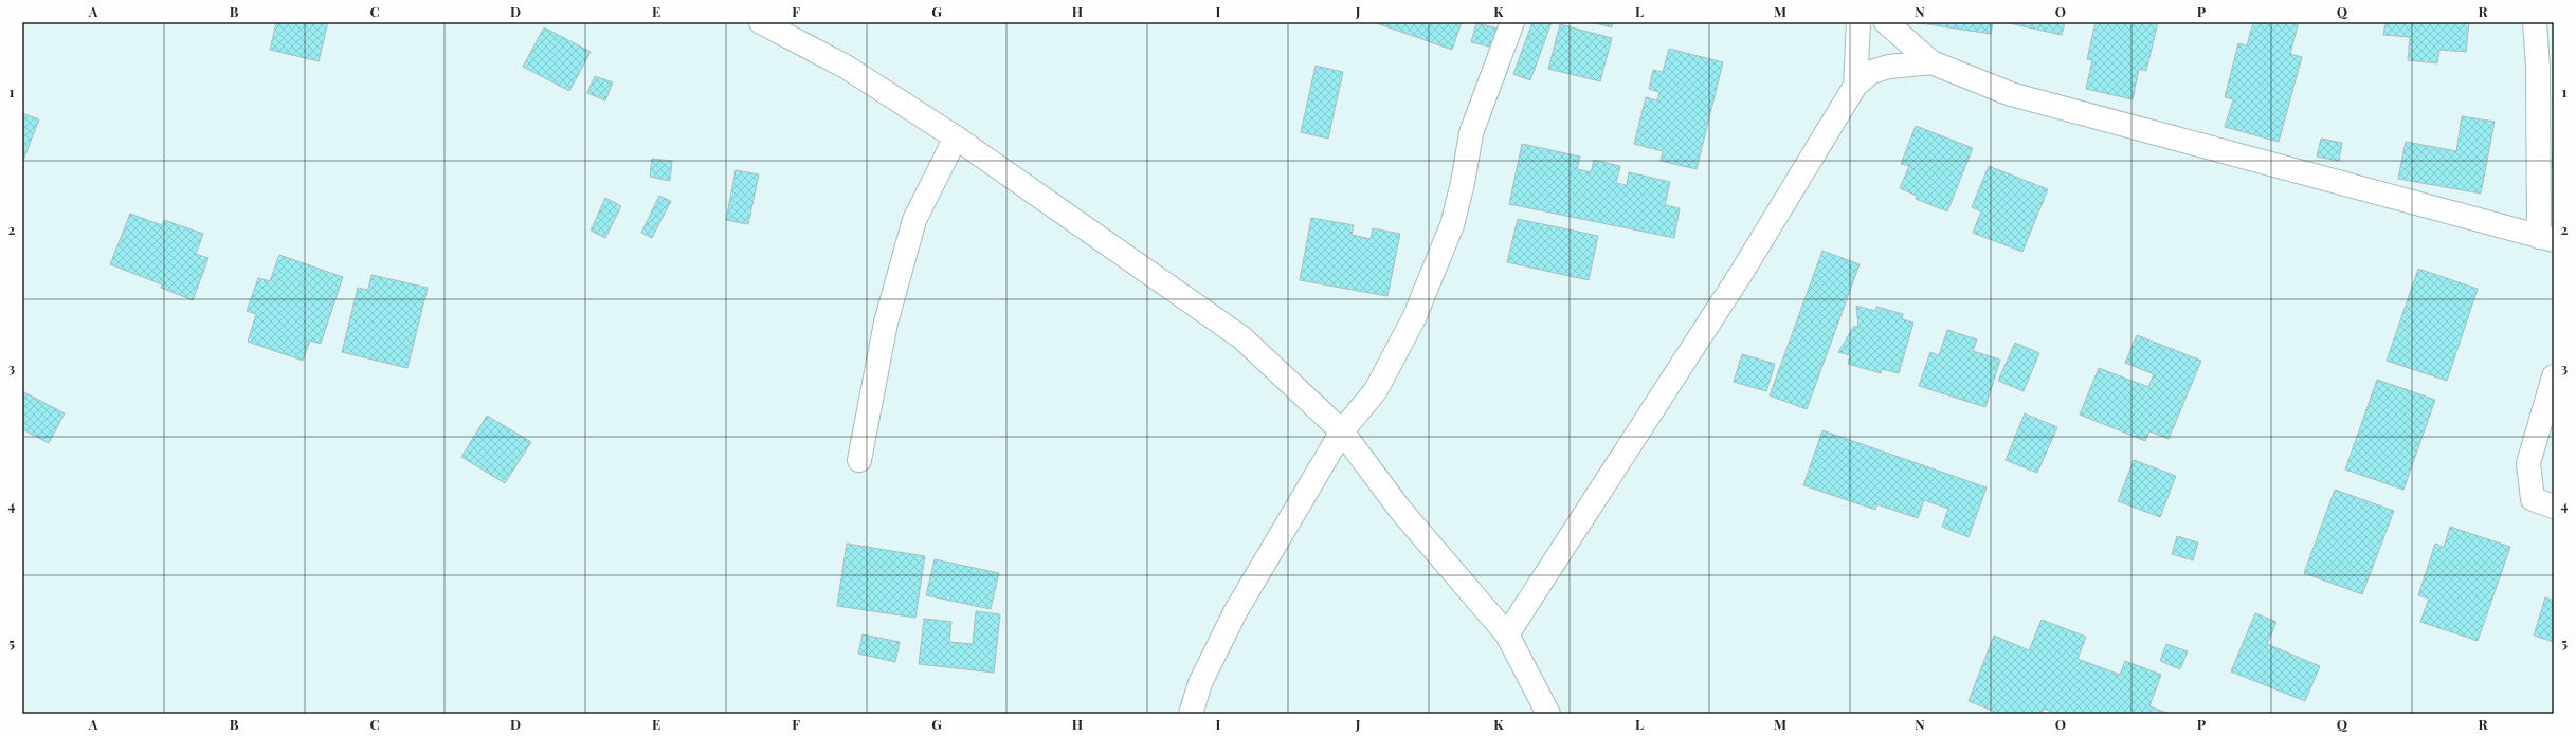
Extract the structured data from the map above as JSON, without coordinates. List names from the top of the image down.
{
  "grid": {
    "columns": [
      "A",
      "B",
      "C",
      "D",
      "E",
      "F",
      "G",
      "H",
      "I",
      "J",
      "K",
      "L",
      "M",
      "N",
      "O",
      "P",
      "Q",
      "R"
    ],
    "rows": [
      "1",
      "2",
      "3",
      "4",
      "5"
    ]
  }
}
